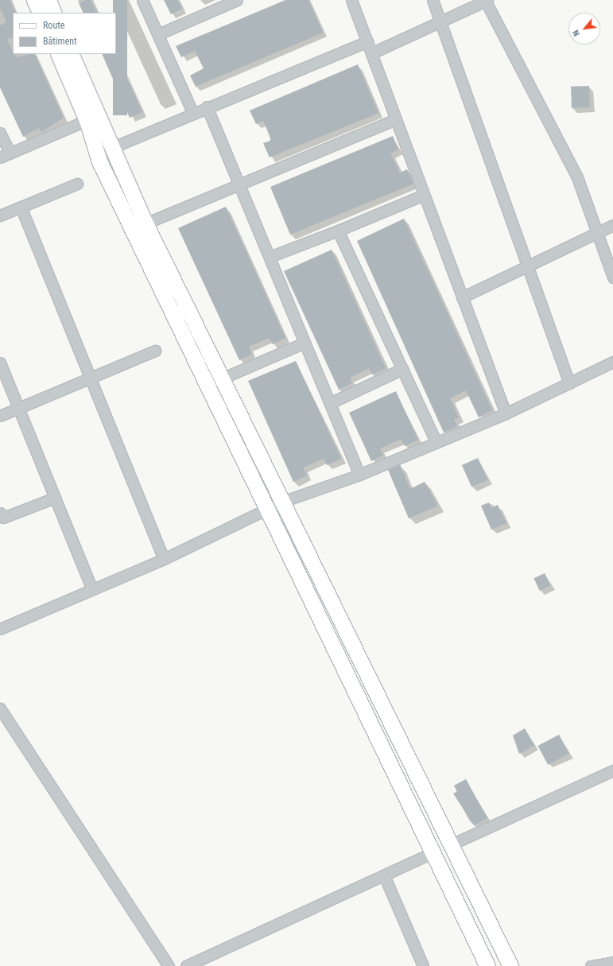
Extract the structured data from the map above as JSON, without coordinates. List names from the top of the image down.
{
  "legend": ["Route", "Bâtiment"],
  "north": "bottom left"
}
